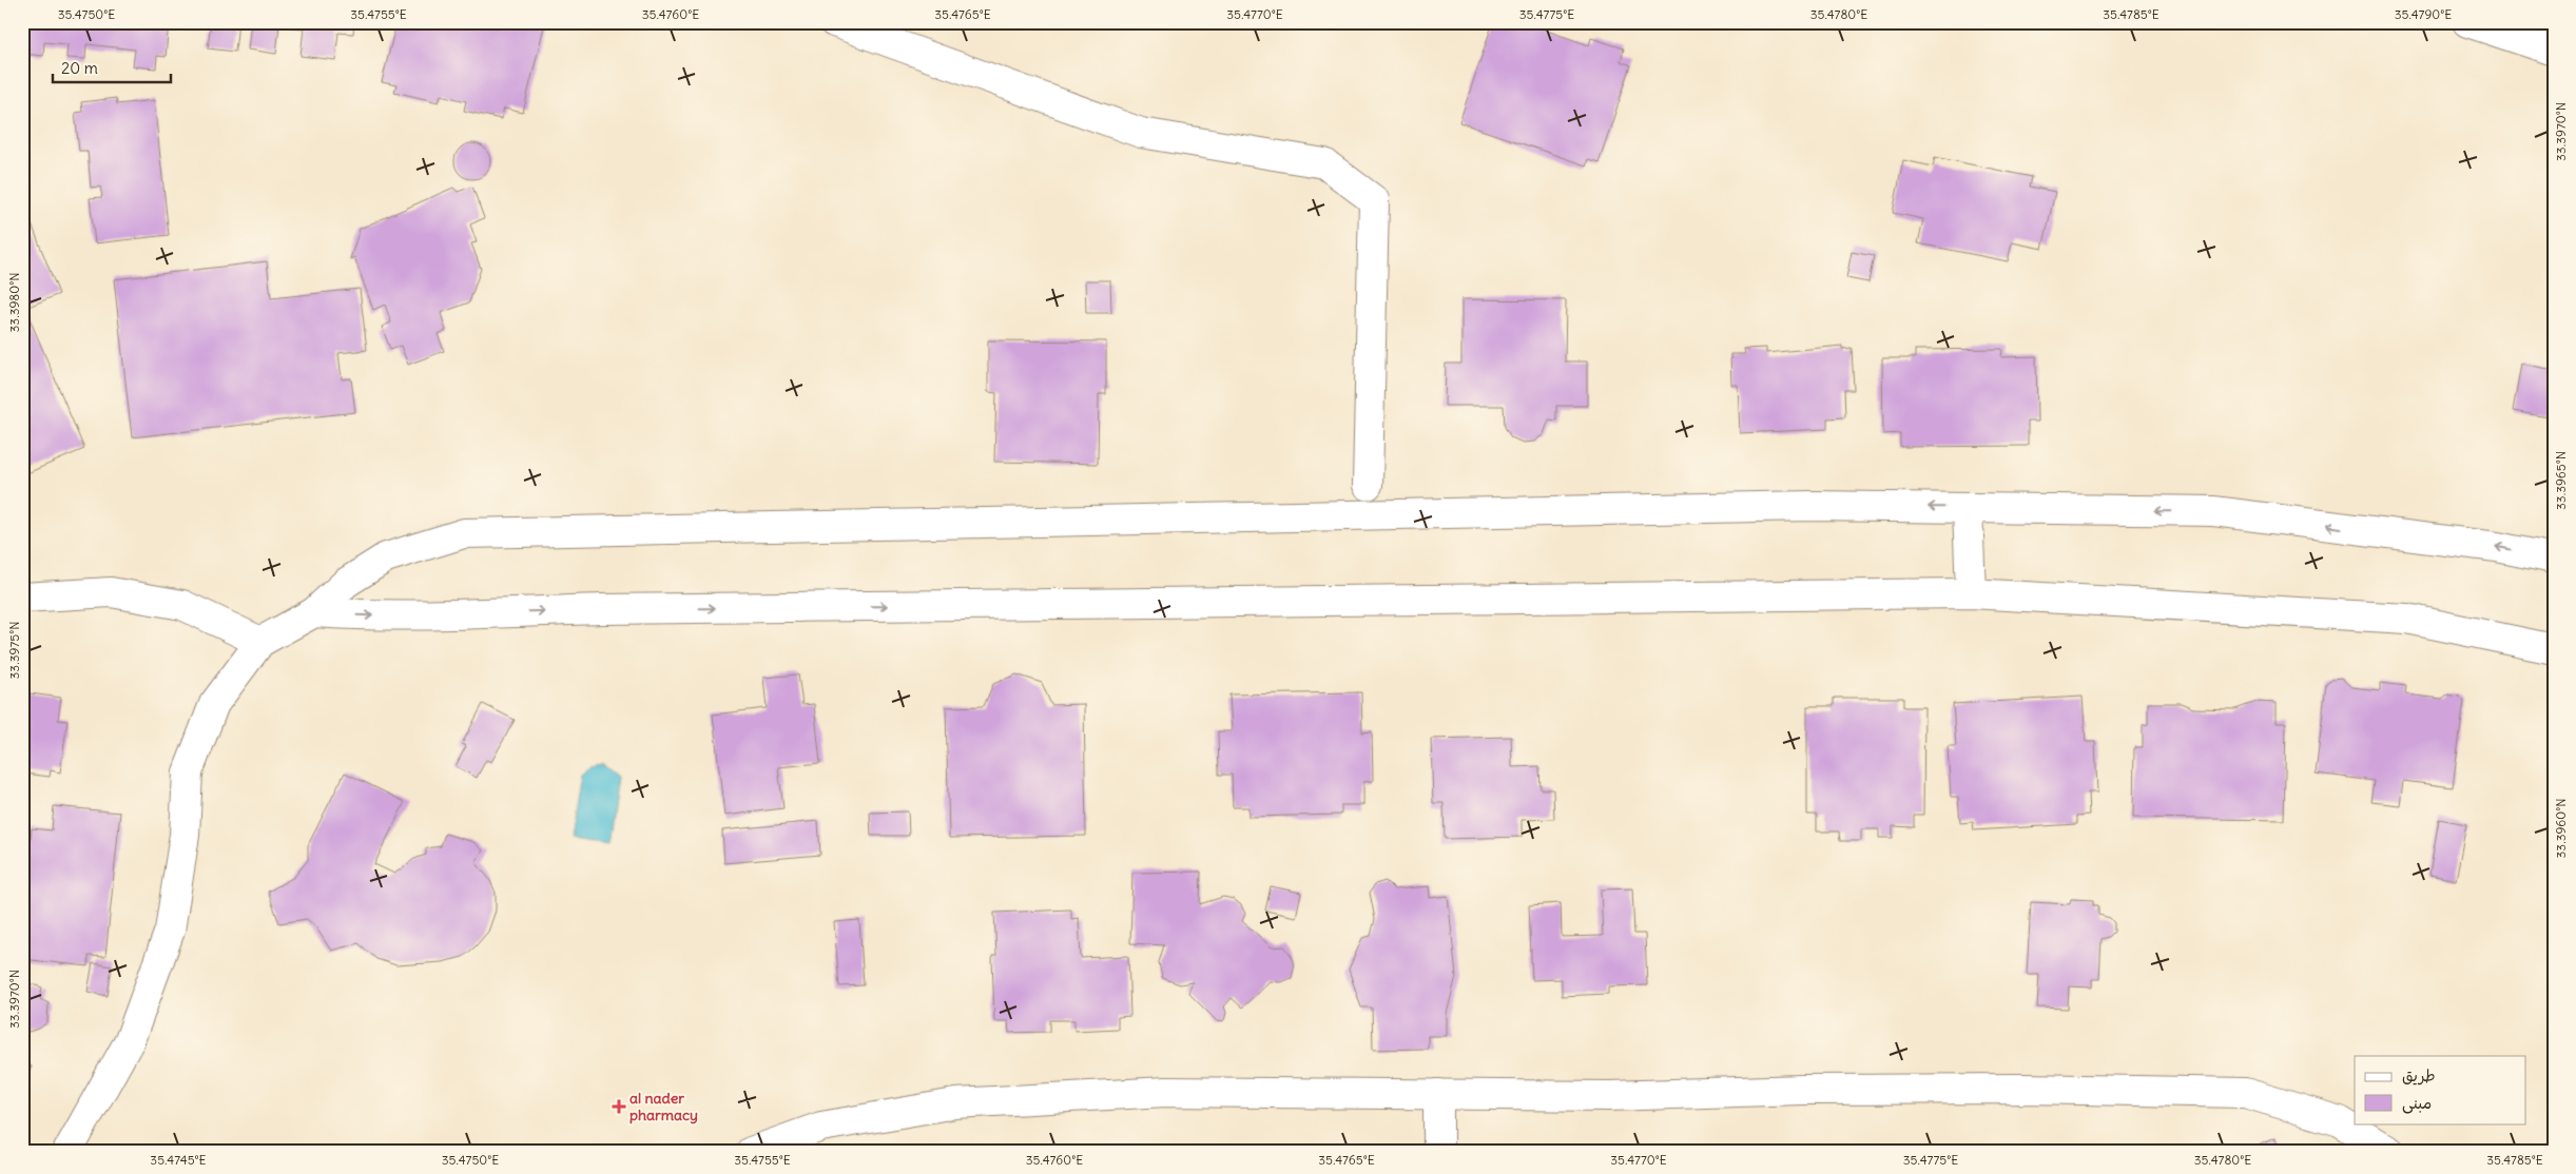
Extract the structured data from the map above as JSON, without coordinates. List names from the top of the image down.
{
  "places": {
    "health": ["al nader pharmacy"]
  },
  "legend": ["طريق", "مبنى"],
  "scale_bar": "20 m",
  "coordinates": [
    "35.4750°E",
    "35.4755°E",
    "35.4760°E",
    "35.4765°E",
    "35.4770°E",
    "35.4775°E",
    "35.4780°E",
    "35.4785°E",
    "35.4790°E",
    "33.3970°N",
    "33.3980°N",
    "33.3965°N",
    "33.3975°N",
    "33.3960°N",
    "35.4745°E"
  ]
}
